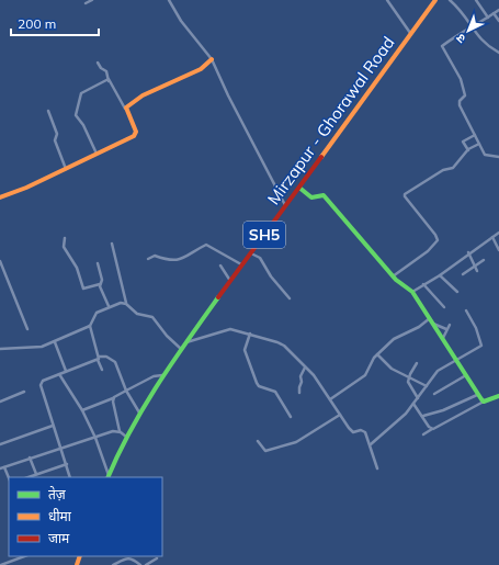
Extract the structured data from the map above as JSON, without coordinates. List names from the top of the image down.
{
  "streets": {
    "main road": ["Mirzapur - Ghorawal Road", "SH5"]
  },
  "legend": ["तेज़", "धीमा", "जाम"],
  "scale_bar": "200 m",
  "north": "bottom left"
}
